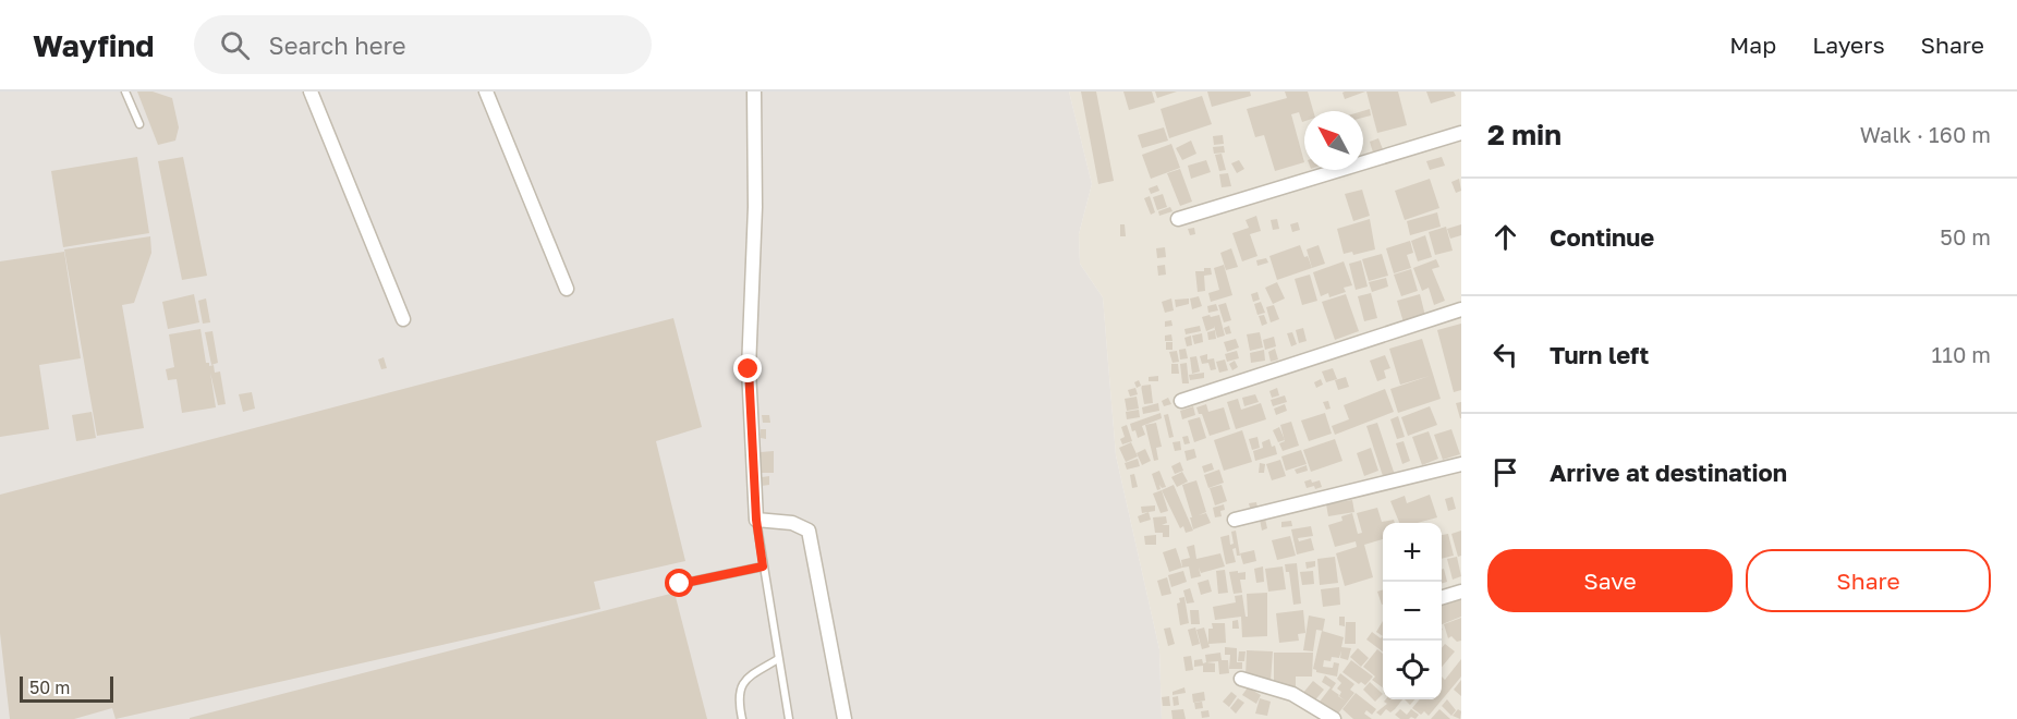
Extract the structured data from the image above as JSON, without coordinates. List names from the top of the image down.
{
  "scale_bar": "50 m",
  "north": "top left",
  "page": {
    "header": "Wayfind",
    "search": "Search here",
    "nav": ["Map", "Layers", "Share"],
    "heading": ["2 min", "Walk · 160 m"],
    "list": [
      ["Continue", "50 m"],
      ["Turn left", "110 m"],
      "Arrive at destination"
    ],
    "map_buttons": ["+", "−"],
    "buttons": ["Save", "Share"],
    "scale": "50 m"
  }
}
